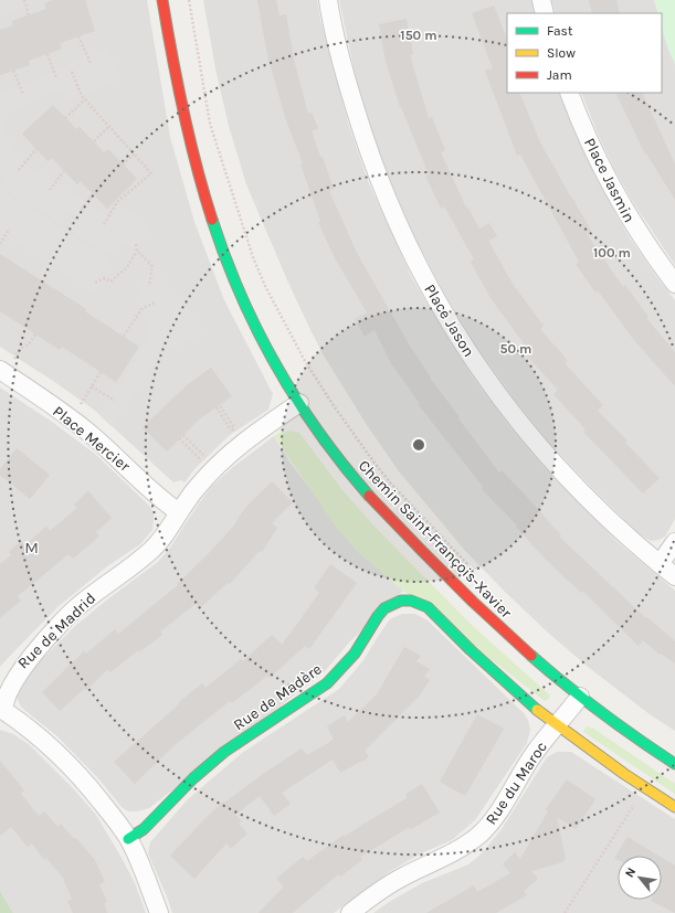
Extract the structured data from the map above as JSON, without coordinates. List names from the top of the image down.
{
  "streets": {
    "street": [
      "Place Jasmin",
      "Place Jason",
      "Place Mercier",
      "Chemin Saint-François-Xavier",
      "Rue de Madrid",
      "Rue de Madère",
      "Rue du Maroc"
    ]
  },
  "crossings": [
    ["Place Mercier", "Rue de Madrid"],
    ["Chemin Saint-François-Xavier", "Rue de Madrid"],
    ["Chemin Saint-François-Xavier", "Rue du Maroc"],
    ["Rue de Madrid", "Rue de Madère"],
    ["Rue de Madère", "Rue du Maroc"]
  ],
  "districts": ["M"],
  "legend": ["Fast", "Slow", "Jam"],
  "north": "top left",
  "rings": ["150 m", "100 m", "50 m"]
}
